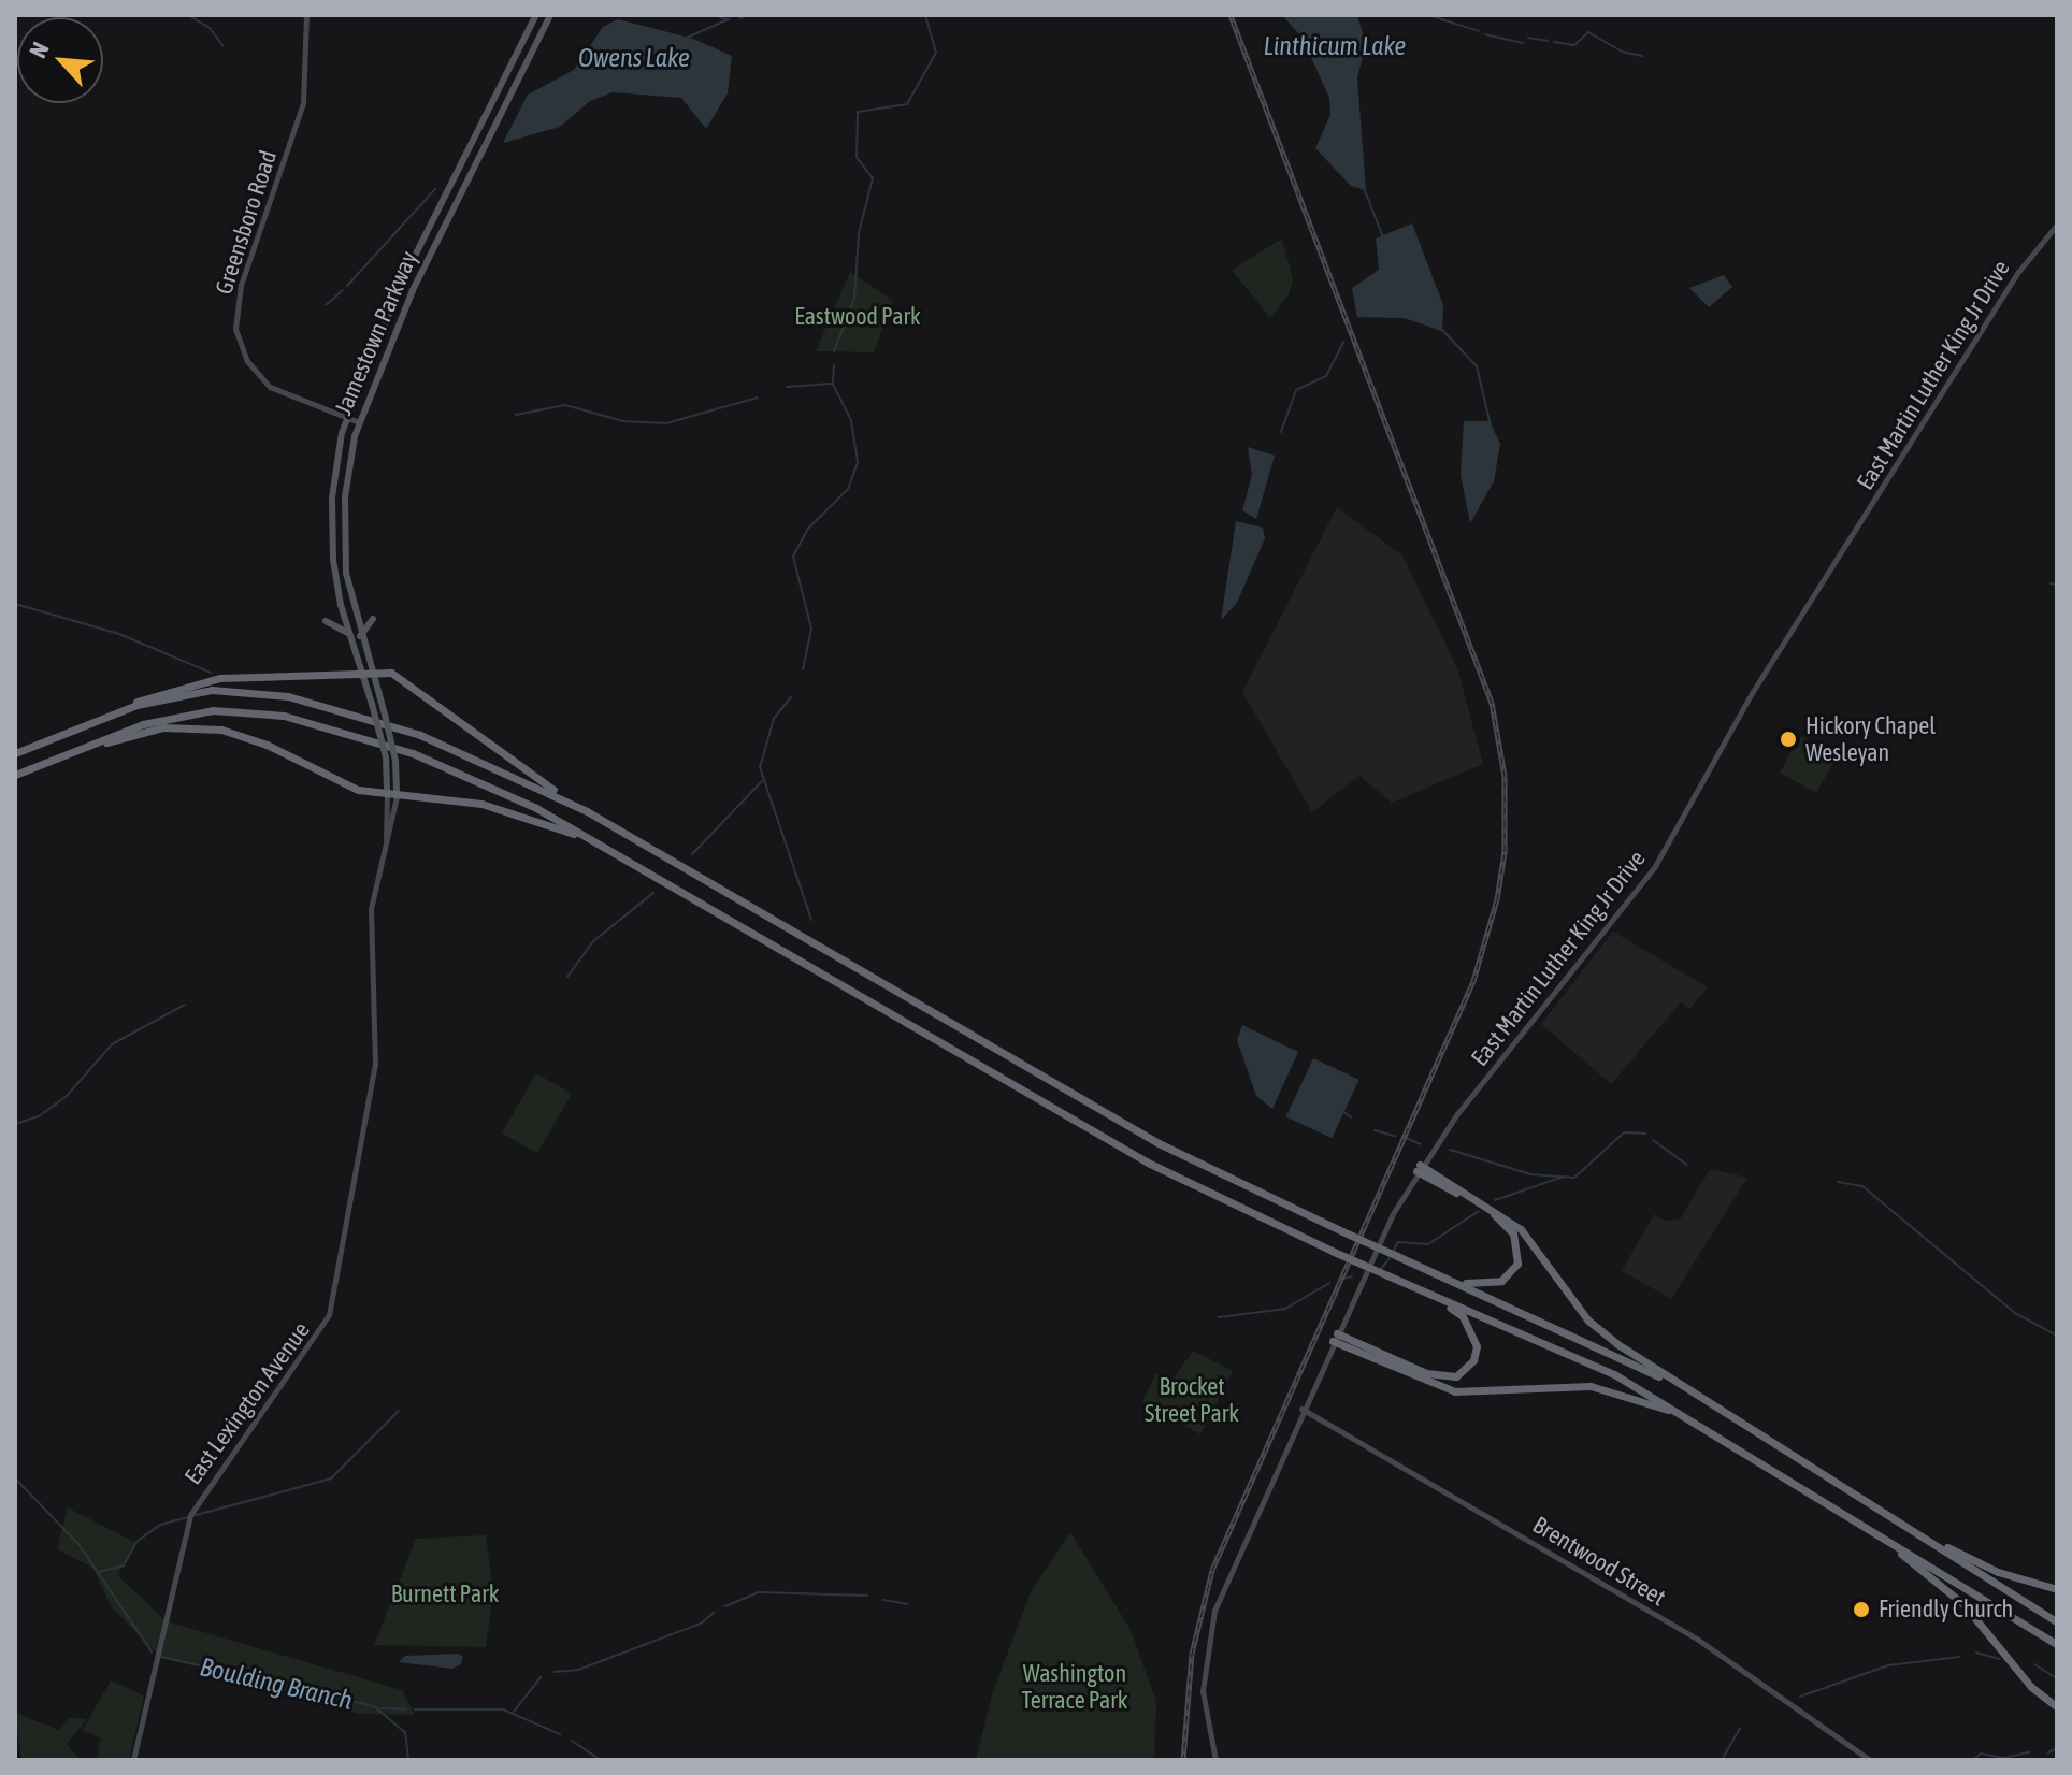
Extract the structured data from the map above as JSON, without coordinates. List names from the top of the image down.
{
  "streets": {
    "main road": [
      "Greensboro Road",
      "Jamestown Parkway",
      "East Martin Luther King Jr Drive",
      "East Lexington Avenue",
      "Brentwood Street"
    ]
  },
  "crossings": [
    ["Greensboro Road", "Jamestown Parkway"],
    ["Jamestown Parkway", "East Lexington Avenue"],
    ["East Martin Luther King Jr Drive", "Brentwood Street"]
  ],
  "water": ["Linthicum Lake", "Owens Lake", "Boulding Branch"],
  "parks": [
    "Eastwood Park",
    "Brocket Street Park",
    "Burnett Park",
    "Washington Terrace Park"
  ],
  "places": ["Hickory Chapel Wesleyan", "Friendly Church"],
  "north": "top left"
}
